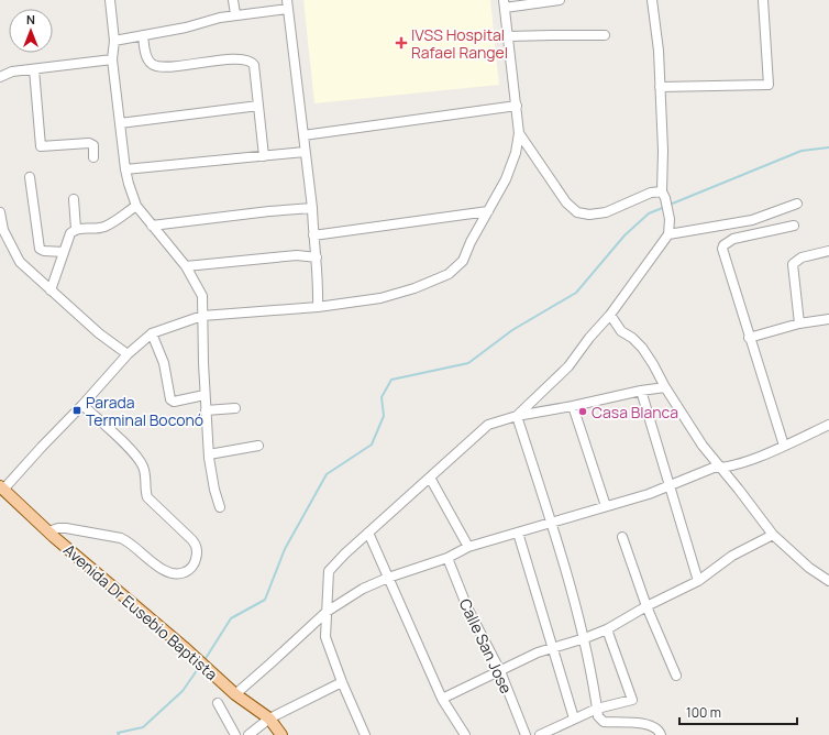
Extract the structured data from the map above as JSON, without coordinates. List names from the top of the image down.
{
  "streets": {
    "main road": ["Avenida Dr Eusebio Baptista"],
    "street": ["Calle San Jose"]
  },
  "places": {
    "health": ["IVSS Hospital Rafael Rangel"],
    "transit": ["Parada Terminal Boconó"],
    "other": ["Casa Blanca"]
  },
  "scale_bar": "100 m",
  "north": "top"
}
